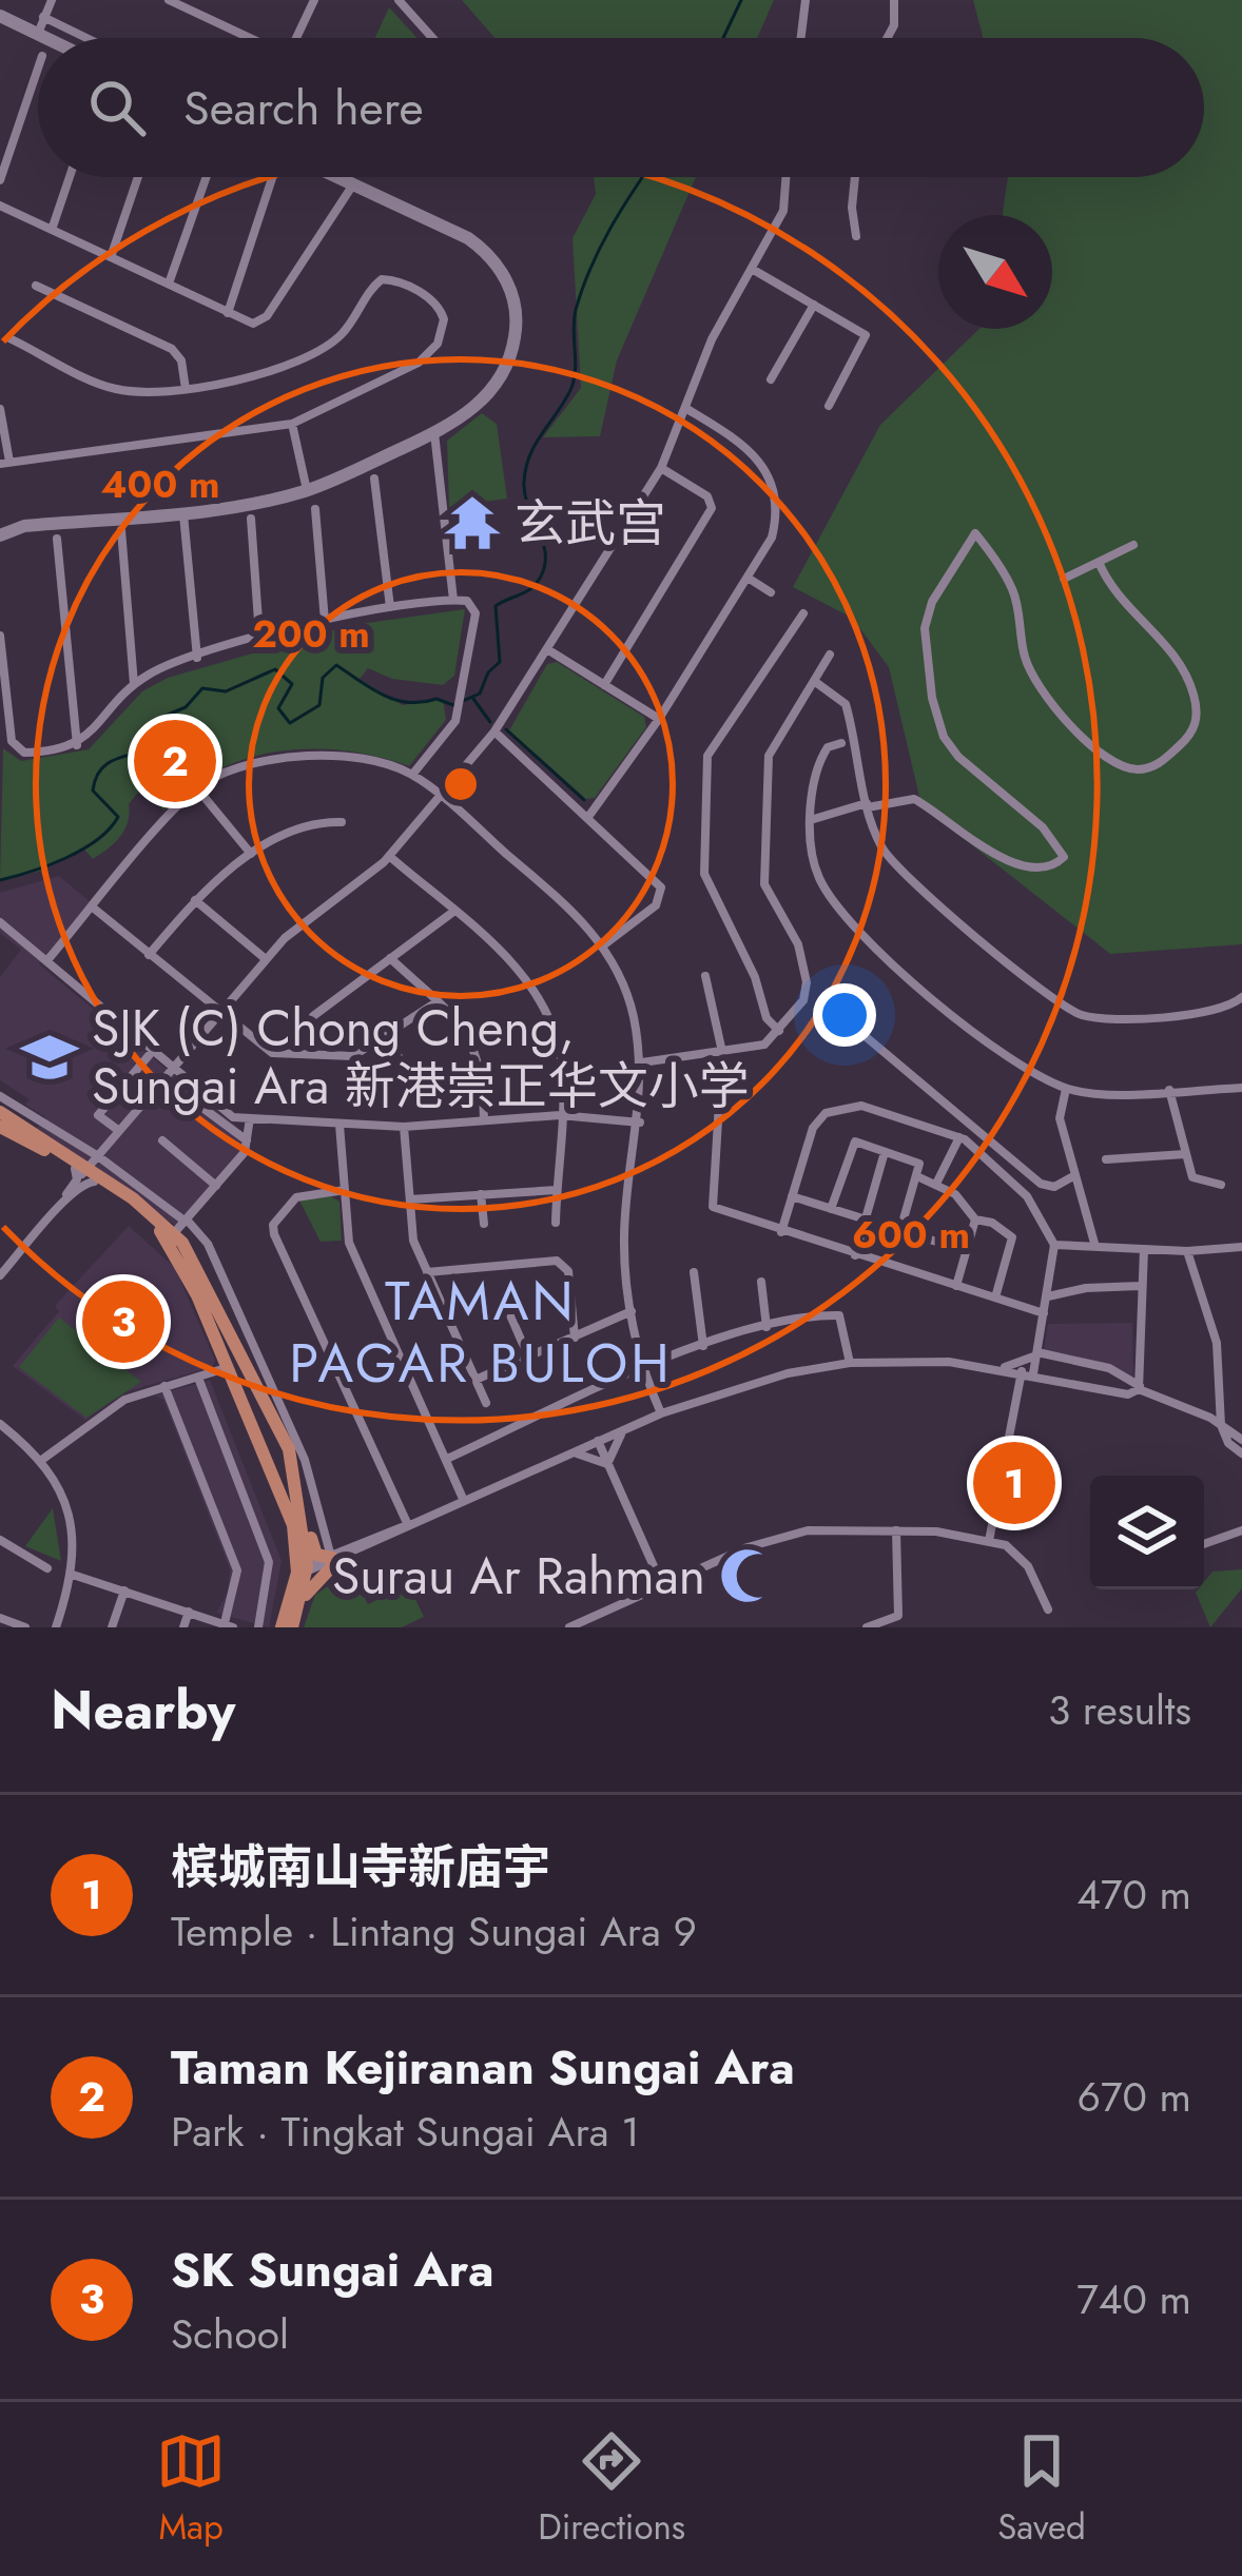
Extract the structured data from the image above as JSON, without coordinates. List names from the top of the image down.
{
  "districts": ["TAMAN PAGAR BULOH"],
  "places": {
    "temple": ["玄武宫"],
    "school or university": ["SJK (C) Chong Cheng, Sungai Ara 新港崇正华文小学"],
    "mosque": ["Surau Ar Rahman"]
  },
  "north": "bottom right",
  "page": {
    "search": "Search here",
    "pins": ["2", "3", "1"],
    "heading": ["Nearby", "3 results"],
    "list": [
      {
        "mark": "1",
        "name": "槟城南山寺新庙宇",
        "note": "Temple · Lintang Sungai Ara 9",
        "value": "470 m"
      },
      {
        "mark": "2",
        "name": "Taman Kejiranan Sungai Ara",
        "note": "Park · Tingkat Sungai Ara 1",
        "value": "670 m"
      },
      {
        "mark": "3",
        "name": "SK Sungai Ara",
        "note": "School",
        "value": "740 m"
      }
    ],
    "nav": ["Map", "Directions", "Saved"]
  },
  "rings": ["400 m", "200 m", "600 m"]
}
